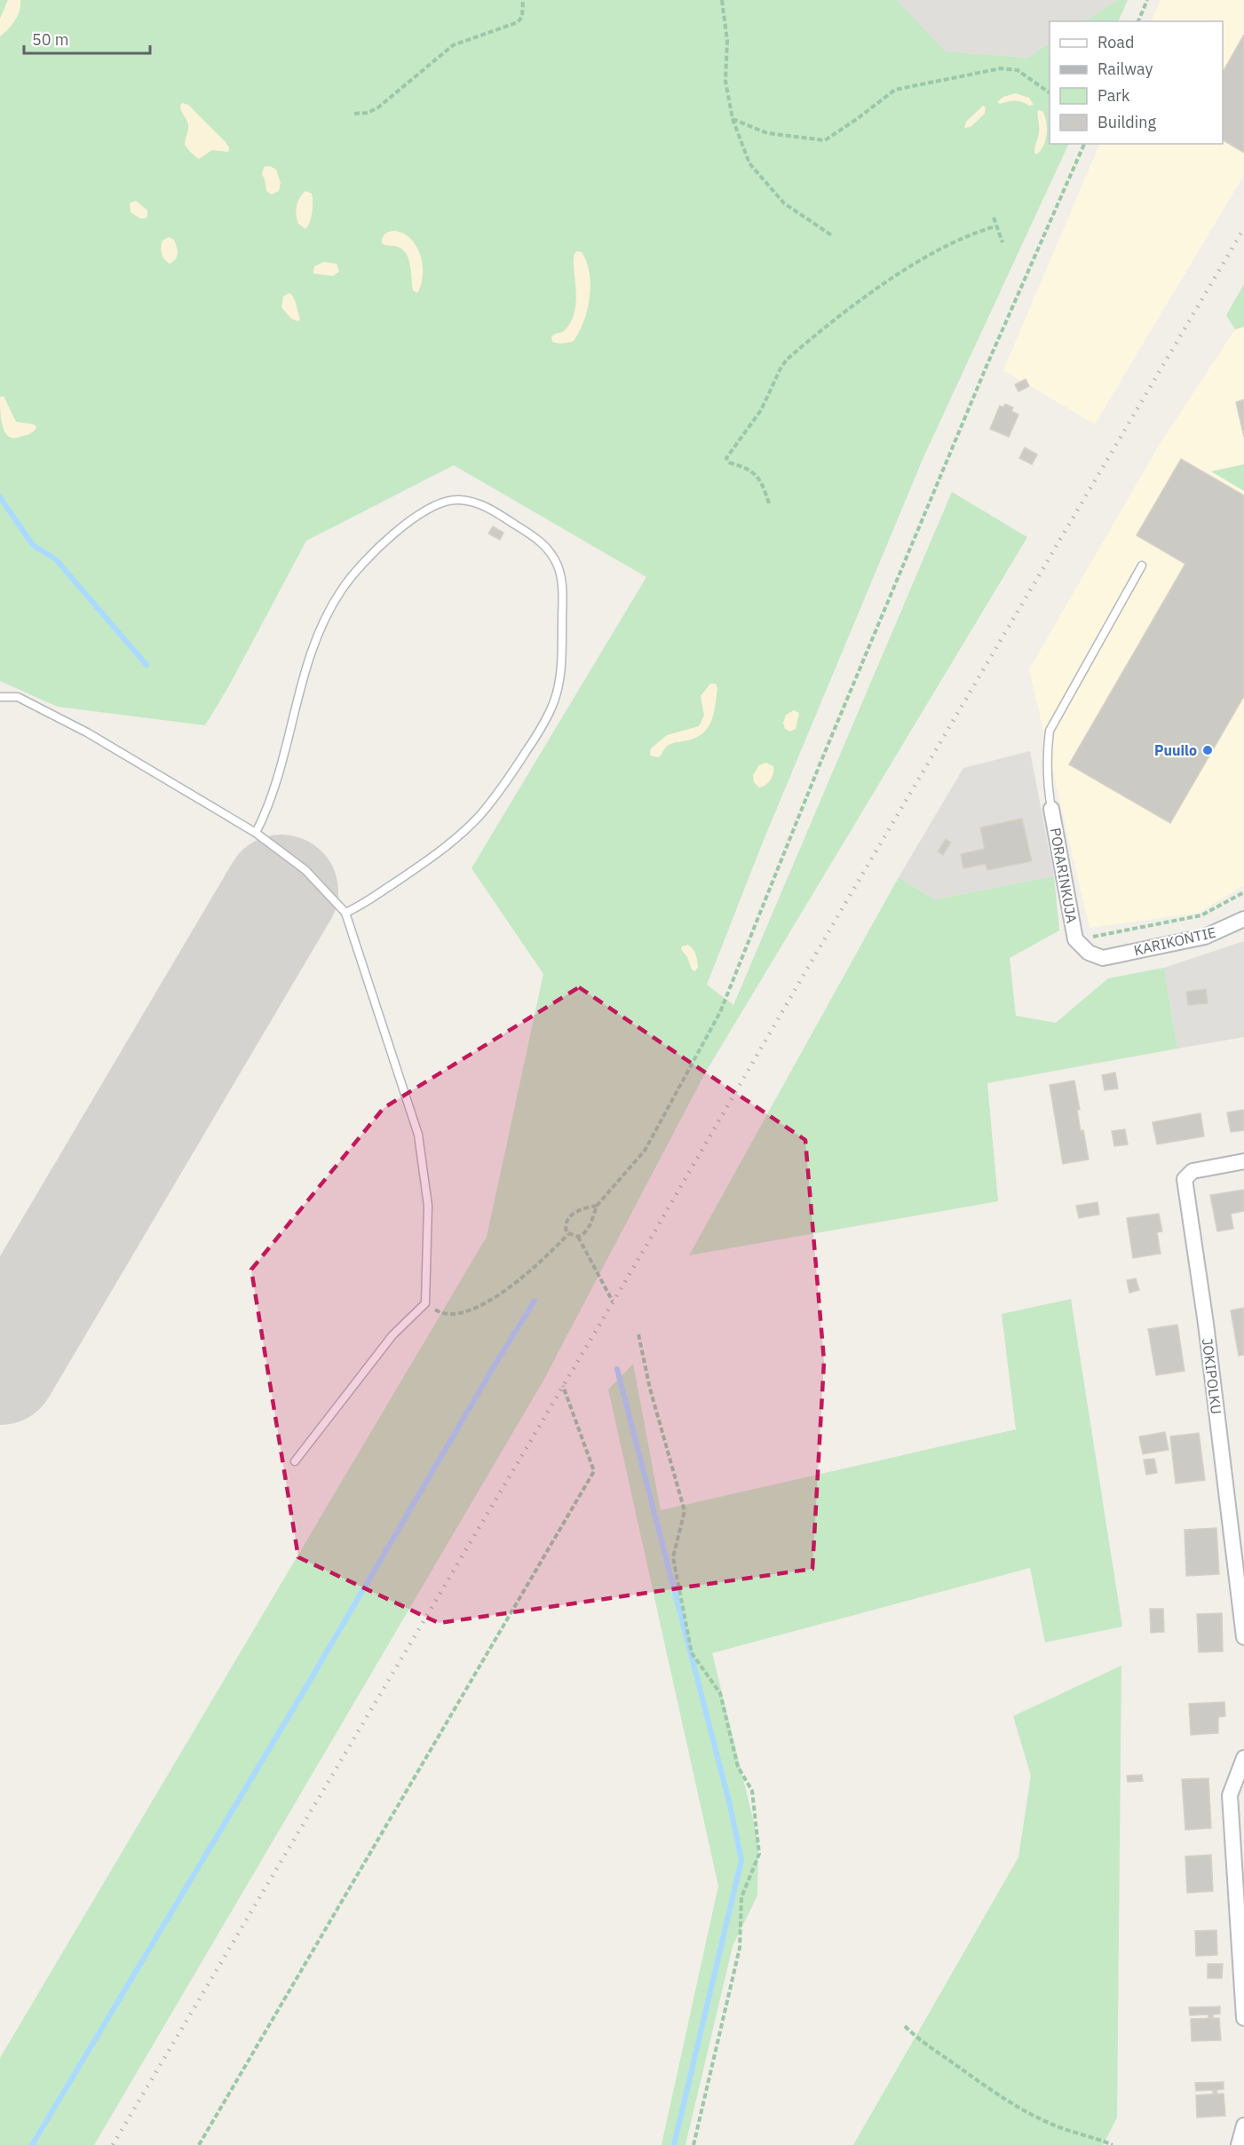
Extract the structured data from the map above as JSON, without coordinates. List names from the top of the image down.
{
  "streets": {
    "street": ["PORARINKUJA", "KARIKONTIE", "JOKIPOLKU"]
  },
  "crossings": [
    ["PORARINKUJA", "KARIKONTIE"]
  ],
  "places": ["Puuilo"],
  "legend": [
    "Road",
    "Railway",
    "Park",
    "Building"
  ],
  "scale_bar": "50 m"
}
